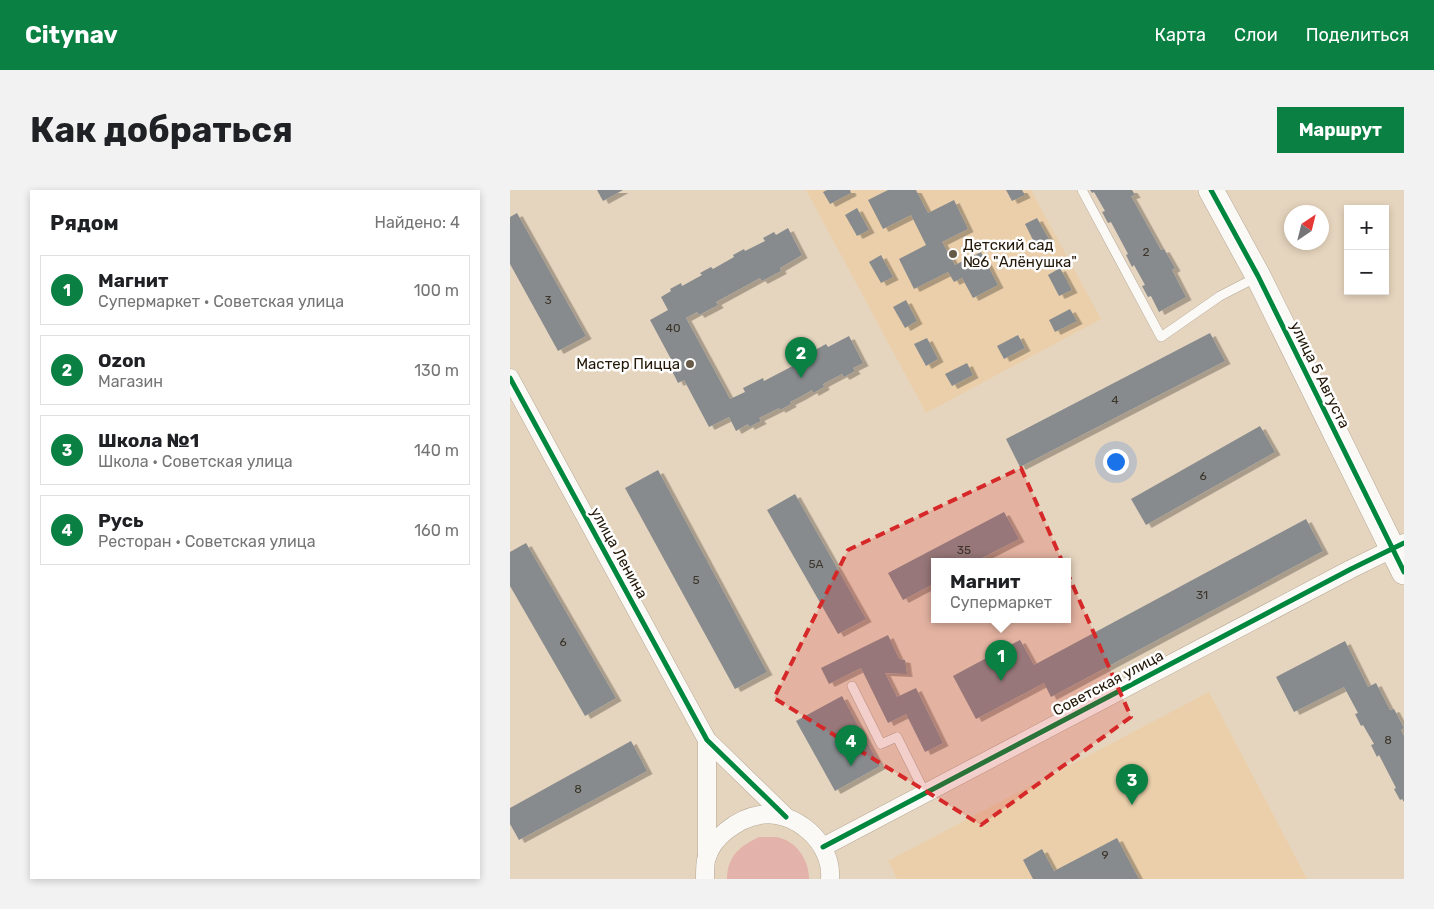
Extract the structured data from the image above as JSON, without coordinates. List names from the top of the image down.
{
  "streets": {
    "street": ["улица 5 Августа", "улица Ленина", "Советская улица"]
  },
  "crossings": [
    ["улица 5 Августа", "Советская улица"]
  ],
  "places": ["Детский сад №6 \"Алёнушка\"", "Мастер Пицца"],
  "house_numbers": [
    "2",
    "3",
    "40",
    "4",
    "6",
    "35",
    "5А",
    "5",
    "31",
    "6",
    "8",
    "8",
    "9"
  ],
  "north": "top right",
  "page": {
    "header": "Citynav",
    "nav": ["Карта", "Слои", "Поделиться"],
    "buttons": "Маршрут",
    "title": "Как добраться",
    "heading": ["Рядом", "Найдено: 4"],
    "map_buttons": ["+", "−"],
    "list": [
      {
        "mark": "1",
        "name": "Магнит",
        "note": "Супермаркет · Советская улица",
        "value": "100 m"
      },
      {
        "mark": "2",
        "name": "Ozon",
        "note": "Магазин",
        "value": "130 m"
      },
      {
        "mark": "3",
        "name": "Школа №1",
        "note": "Школа · Советская улица",
        "value": "140 m"
      },
      {
        "mark": "4",
        "name": "Русь",
        "note": "Ресторан · Советская улица",
        "value": "160 m"
      }
    ],
    "pins": [
      "2",
      "1",
      "4",
      "3"
    ],
    "popup": ["Магнит", "Супермаркет"]
  }
}
